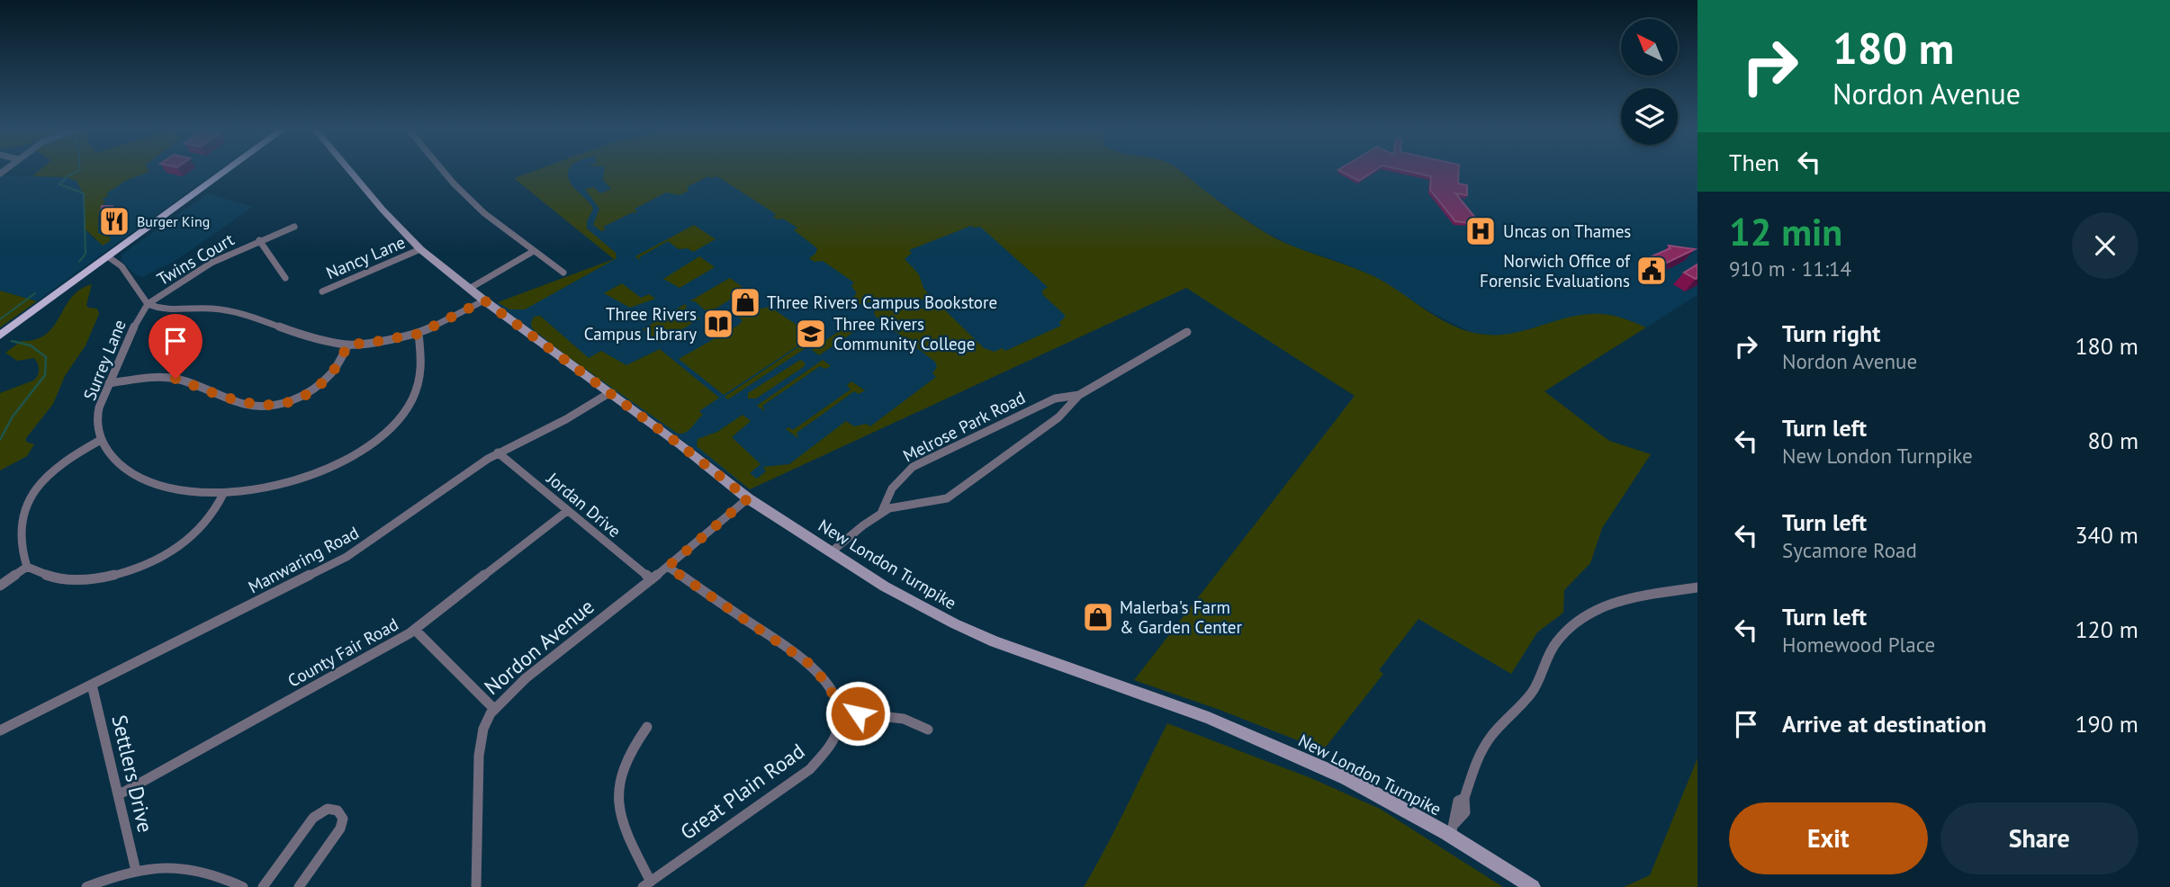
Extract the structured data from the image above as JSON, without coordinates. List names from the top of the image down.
{
  "streets": {
    "main road": ["New London Turnpike"],
    "street": [
      "Nancy Lane",
      "Twins Court",
      "Surrey Lane",
      "Melrose Park Road",
      "Jordan Drive",
      "Manwaring Road",
      "Nordon Avenue",
      "County Fair Road",
      "Settlers Drive",
      "Great Plain Road"
    ]
  },
  "crossings": [
    ["Nancy Lane", "New London Turnpike"],
    ["Twins Court", "Surrey Lane"],
    ["Melrose Park Road", "New London Turnpike"],
    ["Jordan Drive", "Manwaring Road"],
    ["Jordan Drive", "Nordon Avenue"],
    ["Jordan Drive", "County Fair Road"],
    ["Manwaring Road", "New London Turnpike"],
    ["Manwaring Road", "Settlers Drive"],
    ["New London Turnpike", "Nordon Avenue"],
    ["County Fair Road", "Settlers Drive"]
  ],
  "places": {
    "restaurant": ["Burger King"],
    "hospital": ["Uncas on Thames"],
    "public building": ["Norwich Office of Forensic Evaluations"],
    "shop": ["Three Rivers Campus Bookstore", "Malerba's Farm & Garden Center"],
    "library": ["Three Rivers Campus Library"],
    "school or university": ["Three Rivers Community College"]
  },
  "north": "top left",
  "page": {
    "turn": ["180 m", "Nordon Avenue"],
    "then": "Then",
    "heading": ["12 min", "910 m · 11:14"],
    "list": [
      {
        "name": "Turn right",
        "note": "Nordon Avenue",
        "value": "180 m"
      },
      {
        "name": "Turn left",
        "note": "New London Turnpike",
        "value": "80 m"
      },
      {
        "name": "Turn left",
        "note": "Sycamore Road",
        "value": "340 m"
      },
      {
        "name": "Turn left",
        "note": "Homewood Place",
        "value": "120 m"
      },
      {
        "name": "Arrive at destination",
        "value": "190 m"
      }
    ],
    "buttons": ["Exit", "Share"]
  }
}
